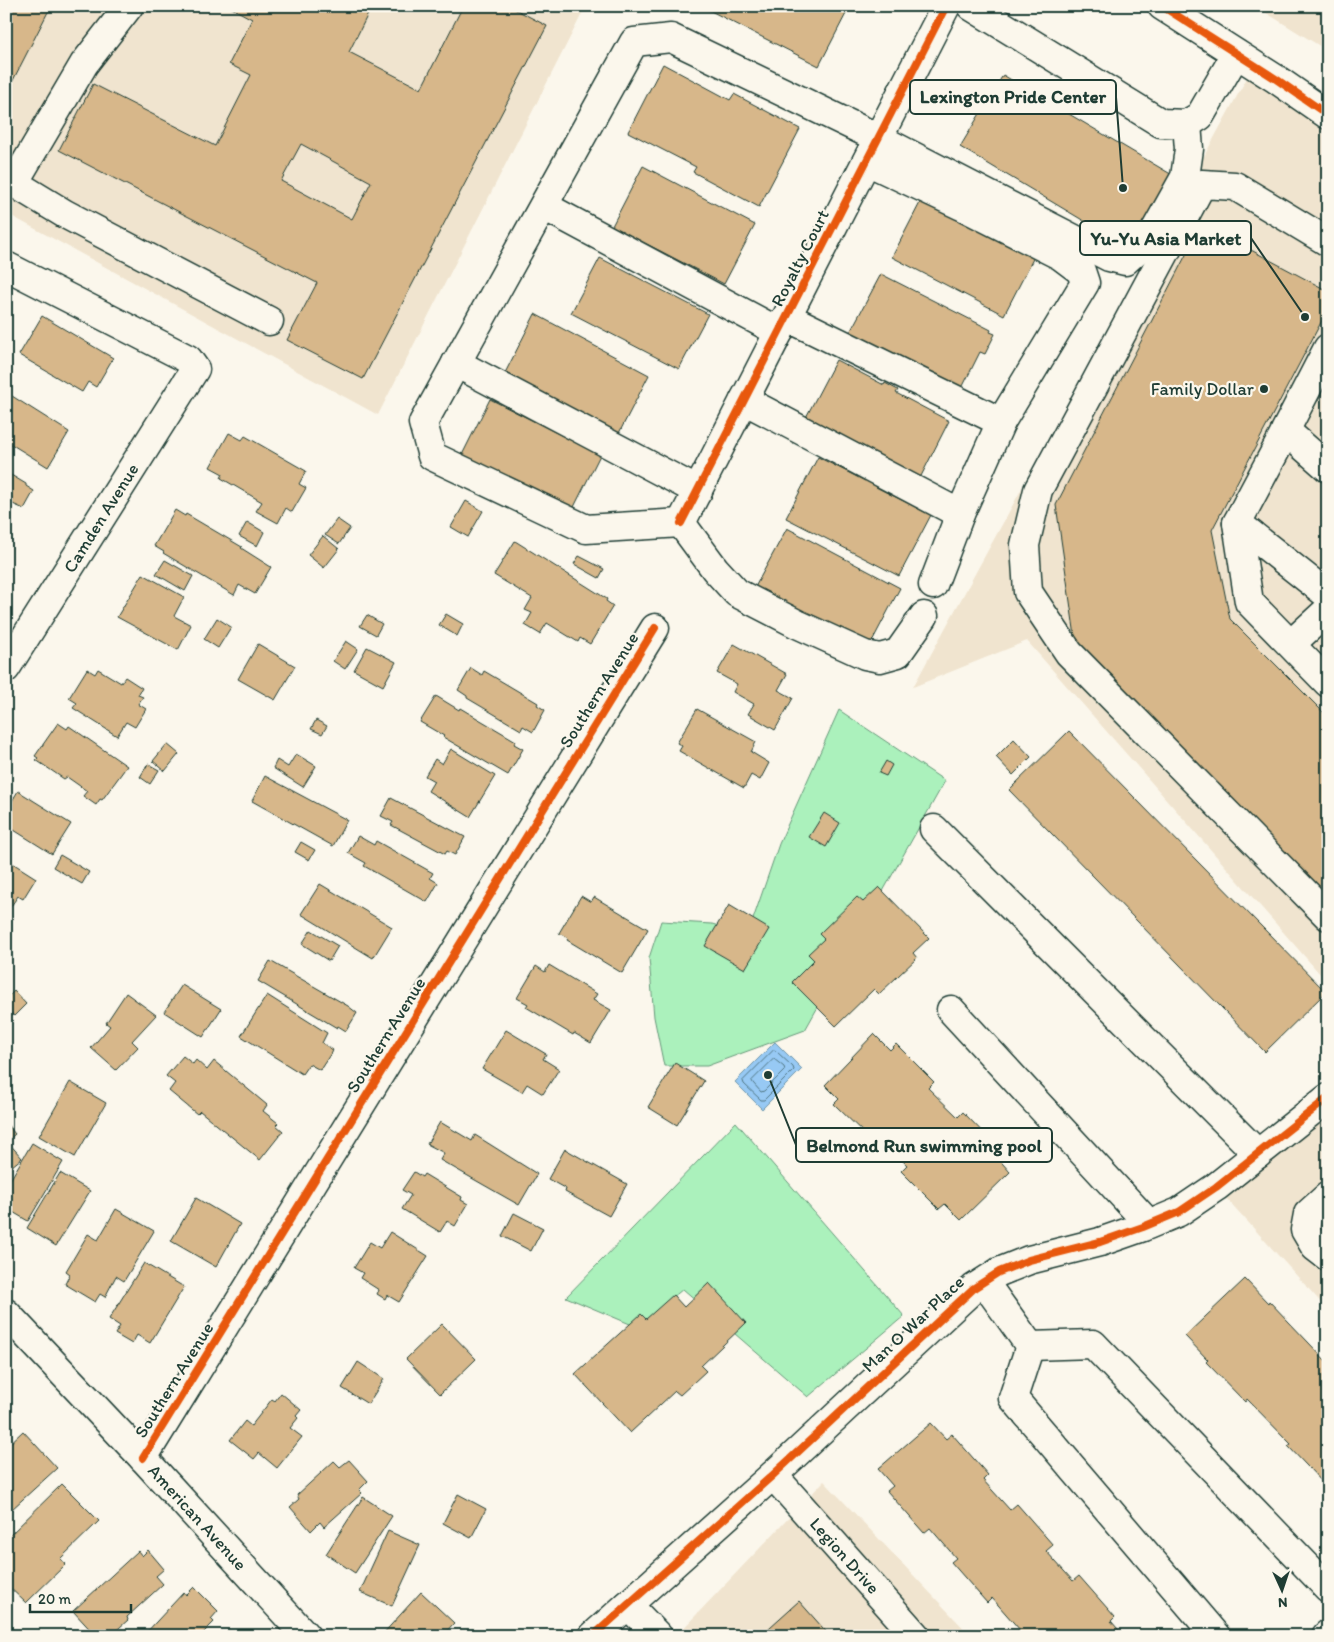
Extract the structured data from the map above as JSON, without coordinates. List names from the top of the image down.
{
  "streets": {
    "street": [
      "Royalty Court",
      "Camden Avenue",
      "Southern Avenue",
      "Man O War Place",
      "American Avenue",
      "Legion Drive"
    ]
  },
  "crossings": [
    ["Southern Avenue", "American Avenue"],
    ["Man O War Place", "Legion Drive"]
  ],
  "places": [
    "Lexington Pride Center",
    "Yu-Yu Asia Market",
    "Family Dollar",
    "Belmond Run swimming pool"
  ],
  "scale_bar": "20 m",
  "north": "bottom"
}
